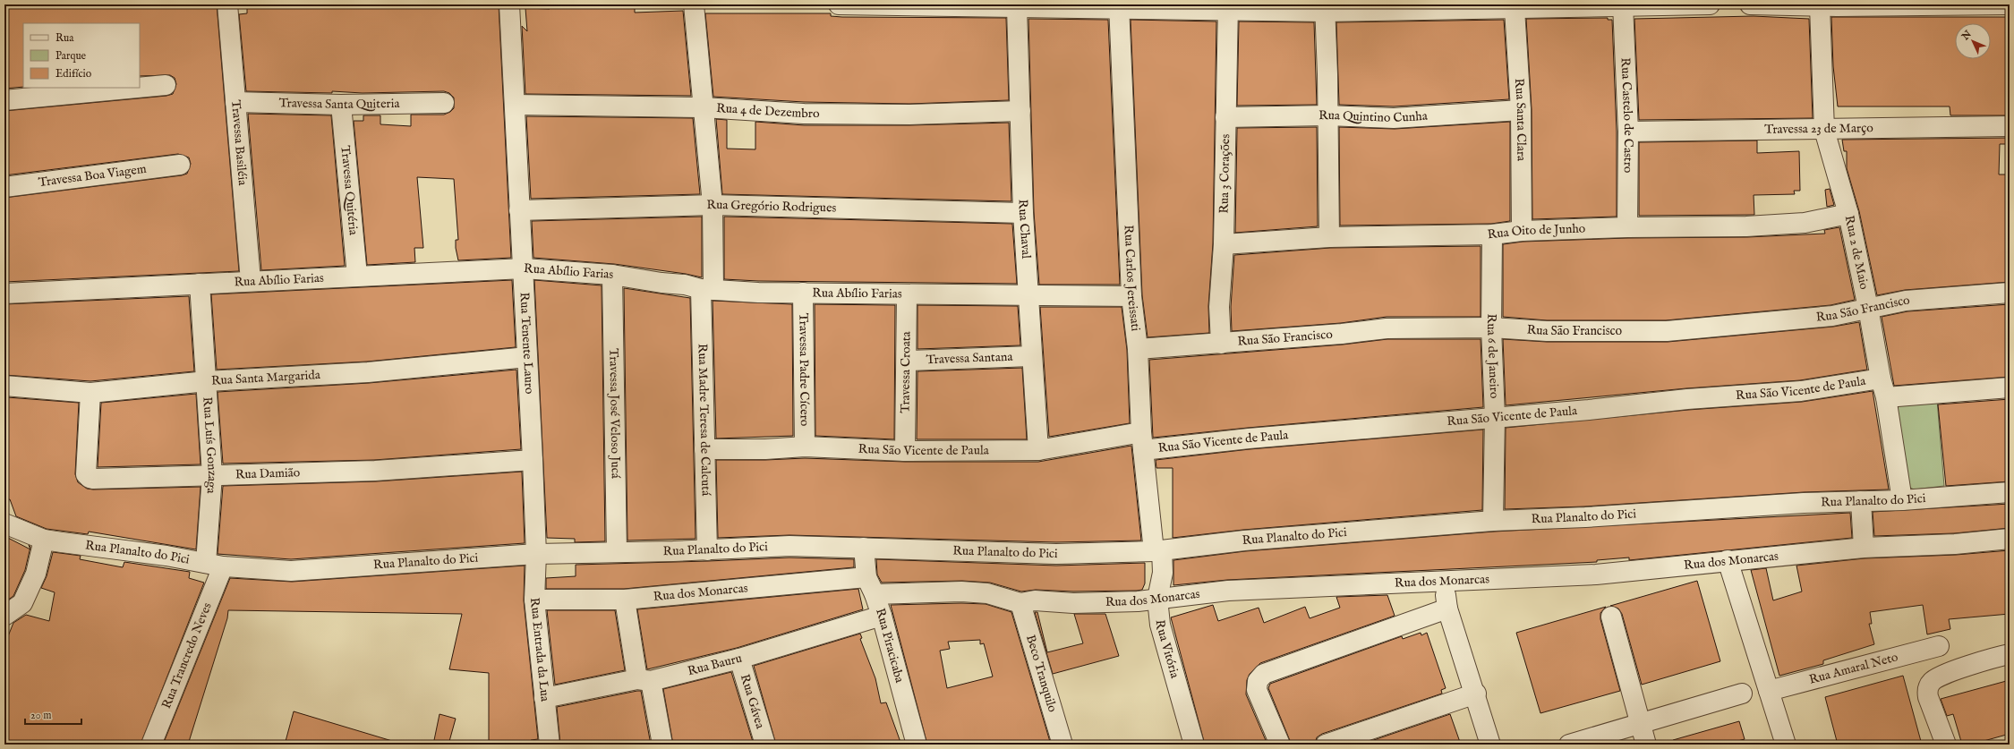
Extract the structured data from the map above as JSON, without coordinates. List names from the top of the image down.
{
  "streets": {
    "street": [
      "Travessa Santa Quiteria",
      "Rua 4 de Dezembro",
      "Rua Castelo de Castro",
      "Rua Quintino Cunha",
      "Rua Santa Clara",
      "Travessa 23 de Março",
      "Travessa Basiléia",
      "Rua 3 Corações",
      "Travessa Boa Viagem",
      "Travessa Quitéria",
      "Rua Gregório Rodrigues",
      "Rua Chaval",
      "Rua Oito de Junho",
      "Rua 2 de Maio",
      "Rua Abílio Farias",
      "Rua Carlos Jereissati",
      "Rua São Francisco",
      "Rua Tenente Lauro",
      "Rua 6 de Janeiro",
      "Travessa Santana",
      "Travessa Padre Cícero",
      "Travessa Croata",
      "Rua Santa Margarida",
      "Rua São Vicente de Paula",
      "Travessa José Veloso Jucá",
      "Rua Madre Teresa de Calcutá",
      "Rua Luís Gonzaga",
      "Rua Damião",
      "Rua Planalto do Pici",
      "Rua dos Monarcas",
      "Rua Piracicaba",
      "Rua Vitória",
      "Rua Entrada da Lua",
      "Rua Trancredo Neves",
      "Rua Bauru",
      "Rua Amaral Neto",
      "Beco Tranquilo",
      "Rua Gávea"
    ]
  },
  "crossings": [
    ["Travessa Santa Quiteria", "Travessa Basiléia"],
    ["Travessa Santa Quiteria", "Travessa Quitéria"],
    ["Rua 4 de Dezembro", "Rua Chaval"],
    ["Rua 4 de Dezembro", "Rua Tenente Lauro"],
    ["Rua 4 de Dezembro", "Rua Madre Teresa de Calcutá"],
    ["Rua Castelo de Castro", "Travessa 23 de Março"],
    ["Rua Castelo de Castro", "Rua Oito de Junho"],
    ["Rua Quintino Cunha", "Rua Santa Clara"],
    ["Rua Quintino Cunha", "Rua 3 Corações"],
    ["Rua Santa Clara", "Rua Oito de Junho"],
    ["Travessa 23 de Março", "Rua 2 de Maio"],
    ["Travessa Basiléia", "Rua Abílio Farias"],
    ["Rua 3 Corações", "Rua Oito de Junho"],
    ["Rua 3 Corações", "Rua São Francisco"],
    ["Travessa Quitéria", "Rua Abílio Farias"],
    ["Rua Gregório Rodrigues", "Rua Chaval"],
    ["Rua Gregório Rodrigues", "Rua Tenente Lauro"],
    ["Rua Gregório Rodrigues", "Rua Madre Teresa de Calcutá"],
    ["Rua Chaval", "Rua Abílio Farias"],
    ["Rua Chaval", "Travessa Santana"],
    ["Rua Chaval", "Rua São Vicente de Paula"],
    ["Rua Oito de Junho", "Rua 2 de Maio"],
    ["Rua Oito de Junho", "Rua 6 de Janeiro"],
    ["Rua 2 de Maio", "Rua São Francisco"],
    ["Rua 2 de Maio", "Rua São Vicente de Paula"],
    ["Rua 2 de Maio", "Rua Planalto do Pici"],
    ["Rua Abílio Farias", "Rua Carlos Jereissati"],
    ["Rua Abílio Farias", "Rua Tenente Lauro"],
    ["Rua Abílio Farias", "Travessa Padre Cícero"],
    ["Rua Abílio Farias", "Travessa Croata"],
    ["Rua Abílio Farias", "Travessa José Veloso Jucá"],
    ["Rua Abílio Farias", "Rua Madre Teresa de Calcutá"],
    ["Rua Abílio Farias", "Rua Luís Gonzaga"],
    ["Rua Carlos Jereissati", "Rua São Francisco"],
    ["Rua Carlos Jereissati", "Rua São Vicente de Paula"],
    ["Rua Carlos Jereissati", "Rua Planalto do Pici"],
    ["Rua Carlos Jereissati", "Rua Vitória"],
    ["Rua São Francisco", "Rua 6 de Janeiro"],
    ["Rua Tenente Lauro", "Rua Santa Margarida"],
    ["Rua Tenente Lauro", "Rua Damião"],
    ["Rua Tenente Lauro", "Rua Planalto do Pici"],
    ["Rua Tenente Lauro", "Rua Entrada da Lua"],
    ["Rua 6 de Janeiro", "Rua São Vicente de Paula"],
    ["Rua 6 de Janeiro", "Rua Planalto do Pici"],
    ["Travessa Santana", "Travessa Croata"],
    ["Travessa Padre Cícero", "Rua São Vicente de Paula"],
    ["Travessa Croata", "Rua São Vicente de Paula"],
    ["Rua Santa Margarida", "Rua Luís Gonzaga"],
    ["Rua Santa Margarida", "Rua Damião"],
    ["Rua São Vicente de Paula", "Rua Madre Teresa de Calcutá"],
    ["Travessa José Veloso Jucá", "Rua Planalto do Pici"],
    ["Rua Madre Teresa de Calcutá", "Rua Planalto do Pici"],
    ["Rua Luís Gonzaga", "Rua Damião"],
    ["Rua Luís Gonzaga", "Rua Planalto do Pici"],
    ["Rua Luís Gonzaga", "Rua Trancredo Neves"],
    ["Rua Planalto do Pici", "Rua Piracicaba"],
    ["Rua Planalto do Pici", "Rua Vitória"],
    ["Rua Planalto do Pici", "Rua Entrada da Lua"],
    ["Rua Planalto do Pici", "Rua Trancredo Neves"],
    ["Rua dos Monarcas", "Rua Piracicaba"],
    ["Rua dos Monarcas", "Rua Vitória"],
    ["Rua dos Monarcas", "Rua Entrada da Lua"],
    ["Rua dos Monarcas", "Beco Tranquilo"],
    ["Rua Piracicaba", "Rua Bauru"],
    ["Rua Entrada da Lua", "Rua Bauru"],
    ["Rua Bauru", "Rua Gávea"]
  ],
  "legend": ["Rua", "Parque", "Edifício"],
  "scale_bar": "20 m",
  "north": "top left"
}
